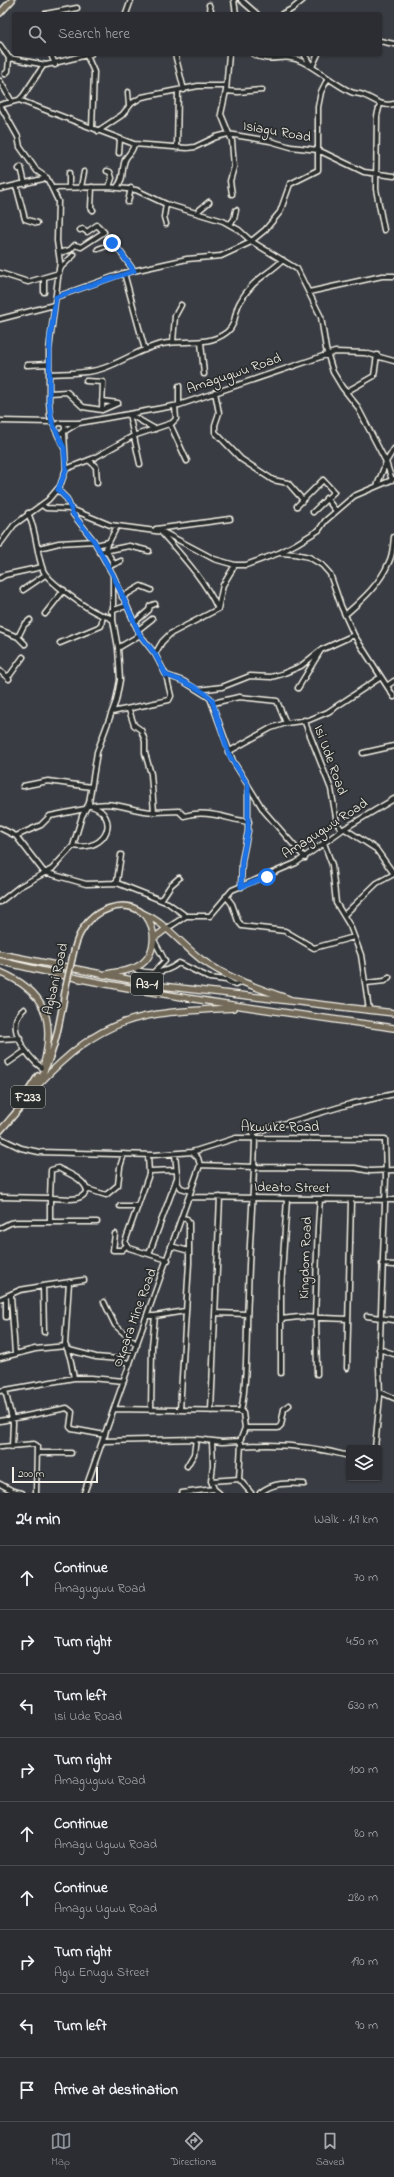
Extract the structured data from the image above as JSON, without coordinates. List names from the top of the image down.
{
  "streets": {
    "highway": ["A3-1"],
    "main road": ["Agbani Road", "F233"],
    "street": [
      "Isiagu Road",
      "Amagugwu Road",
      "Isi Ude Road",
      "Akwuke Road",
      "Ideato Street",
      "Kingdom Road",
      "Okpara Mine Road"
    ]
  },
  "crossings": [
    ["Amagugwu Road", "Isi Ude Road"],
    ["Agbani Road", "F233"],
    ["Akwuke Road", "Ideato Street"],
    ["Ideato Street", "Kingdom Road"],
    ["Ideato Street", "Okpara Mine Road"]
  ],
  "scale_bar": "200 m",
  "page": {
    "search": "Search here",
    "scale": "200 m",
    "heading": ["24 min", "Walk · 1.9 km"],
    "list": [
      ["Continue", "Amagugwu Road", "70 m"],
      ["Turn right", "450 m"],
      ["Turn left", "Isi Ude Road", "630 m"],
      ["Turn right", "Amagugwu Road", "100 m"],
      ["Continue", "Amagu Ugwu Road", "80 m"],
      ["Continue", "Amagu Ugwu Road", "280 m"],
      ["Turn right", "Agu Enugu Street", "190 m"],
      ["Turn left", "90 m"],
      "Arrive at destination"
    ],
    "nav": ["Map", "Directions", "Saved"]
  }
}
